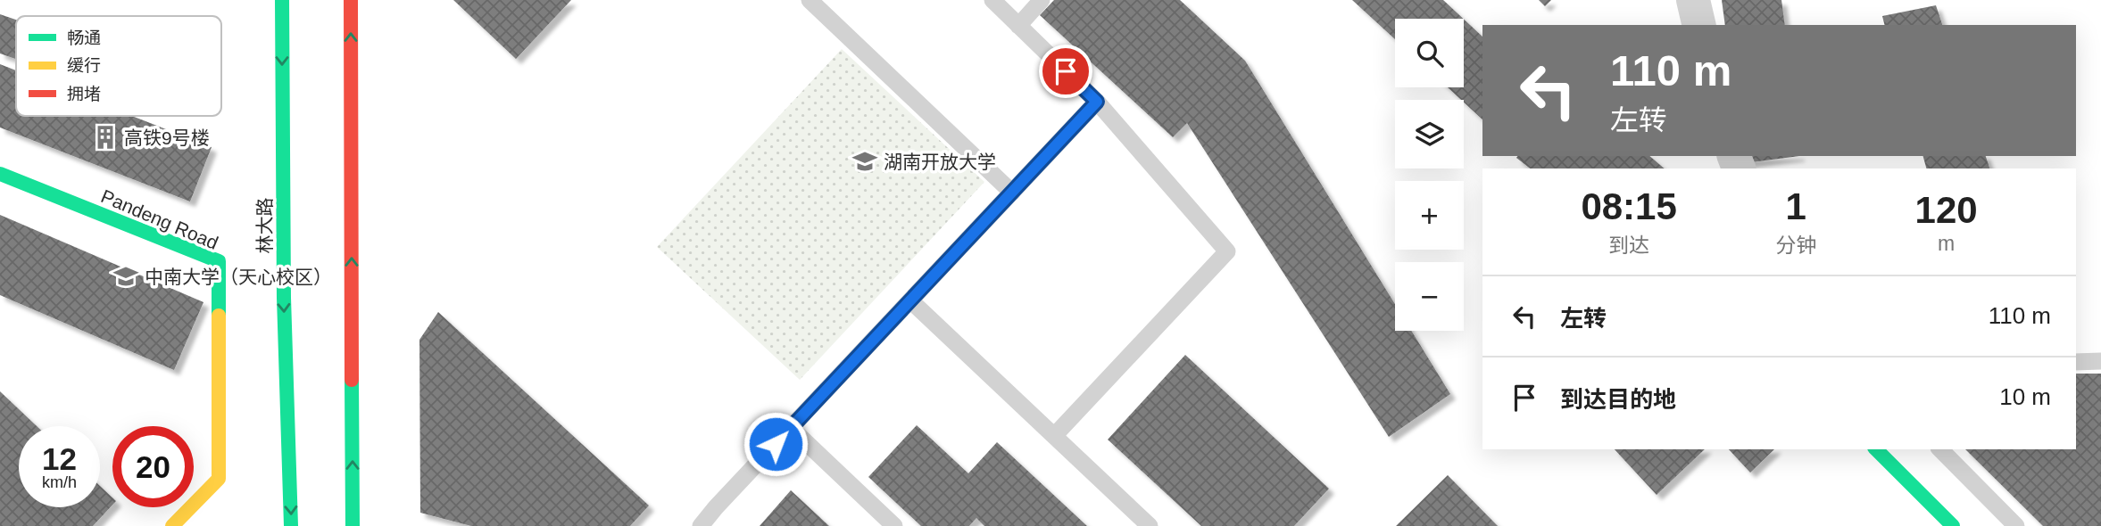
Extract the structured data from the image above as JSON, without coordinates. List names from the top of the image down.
{
  "streets": {
    "main road": ["Pandeng Road", "林大路"]
  },
  "places": {
    "building": ["高铁9号楼"],
    "school or university": ["湖南开放大学", "中南大学（天心校区）"]
  },
  "legend": ["畅通", "缓行", "拥堵"],
  "page": {
    "map_buttons": ["+", "−"],
    "turn": ["110 m", "左转"],
    "eta": [
      "08:15",
      "到达",
      "1",
      "分钟",
      "120",
      "m"
    ],
    "list": [
      {
        "name": "左转",
        "value": "110 m"
      },
      {
        "name": "到达目的地",
        "value": "10 m"
      }
    ],
    "speed": "12 km/h",
    "limit": "20"
  }
}
